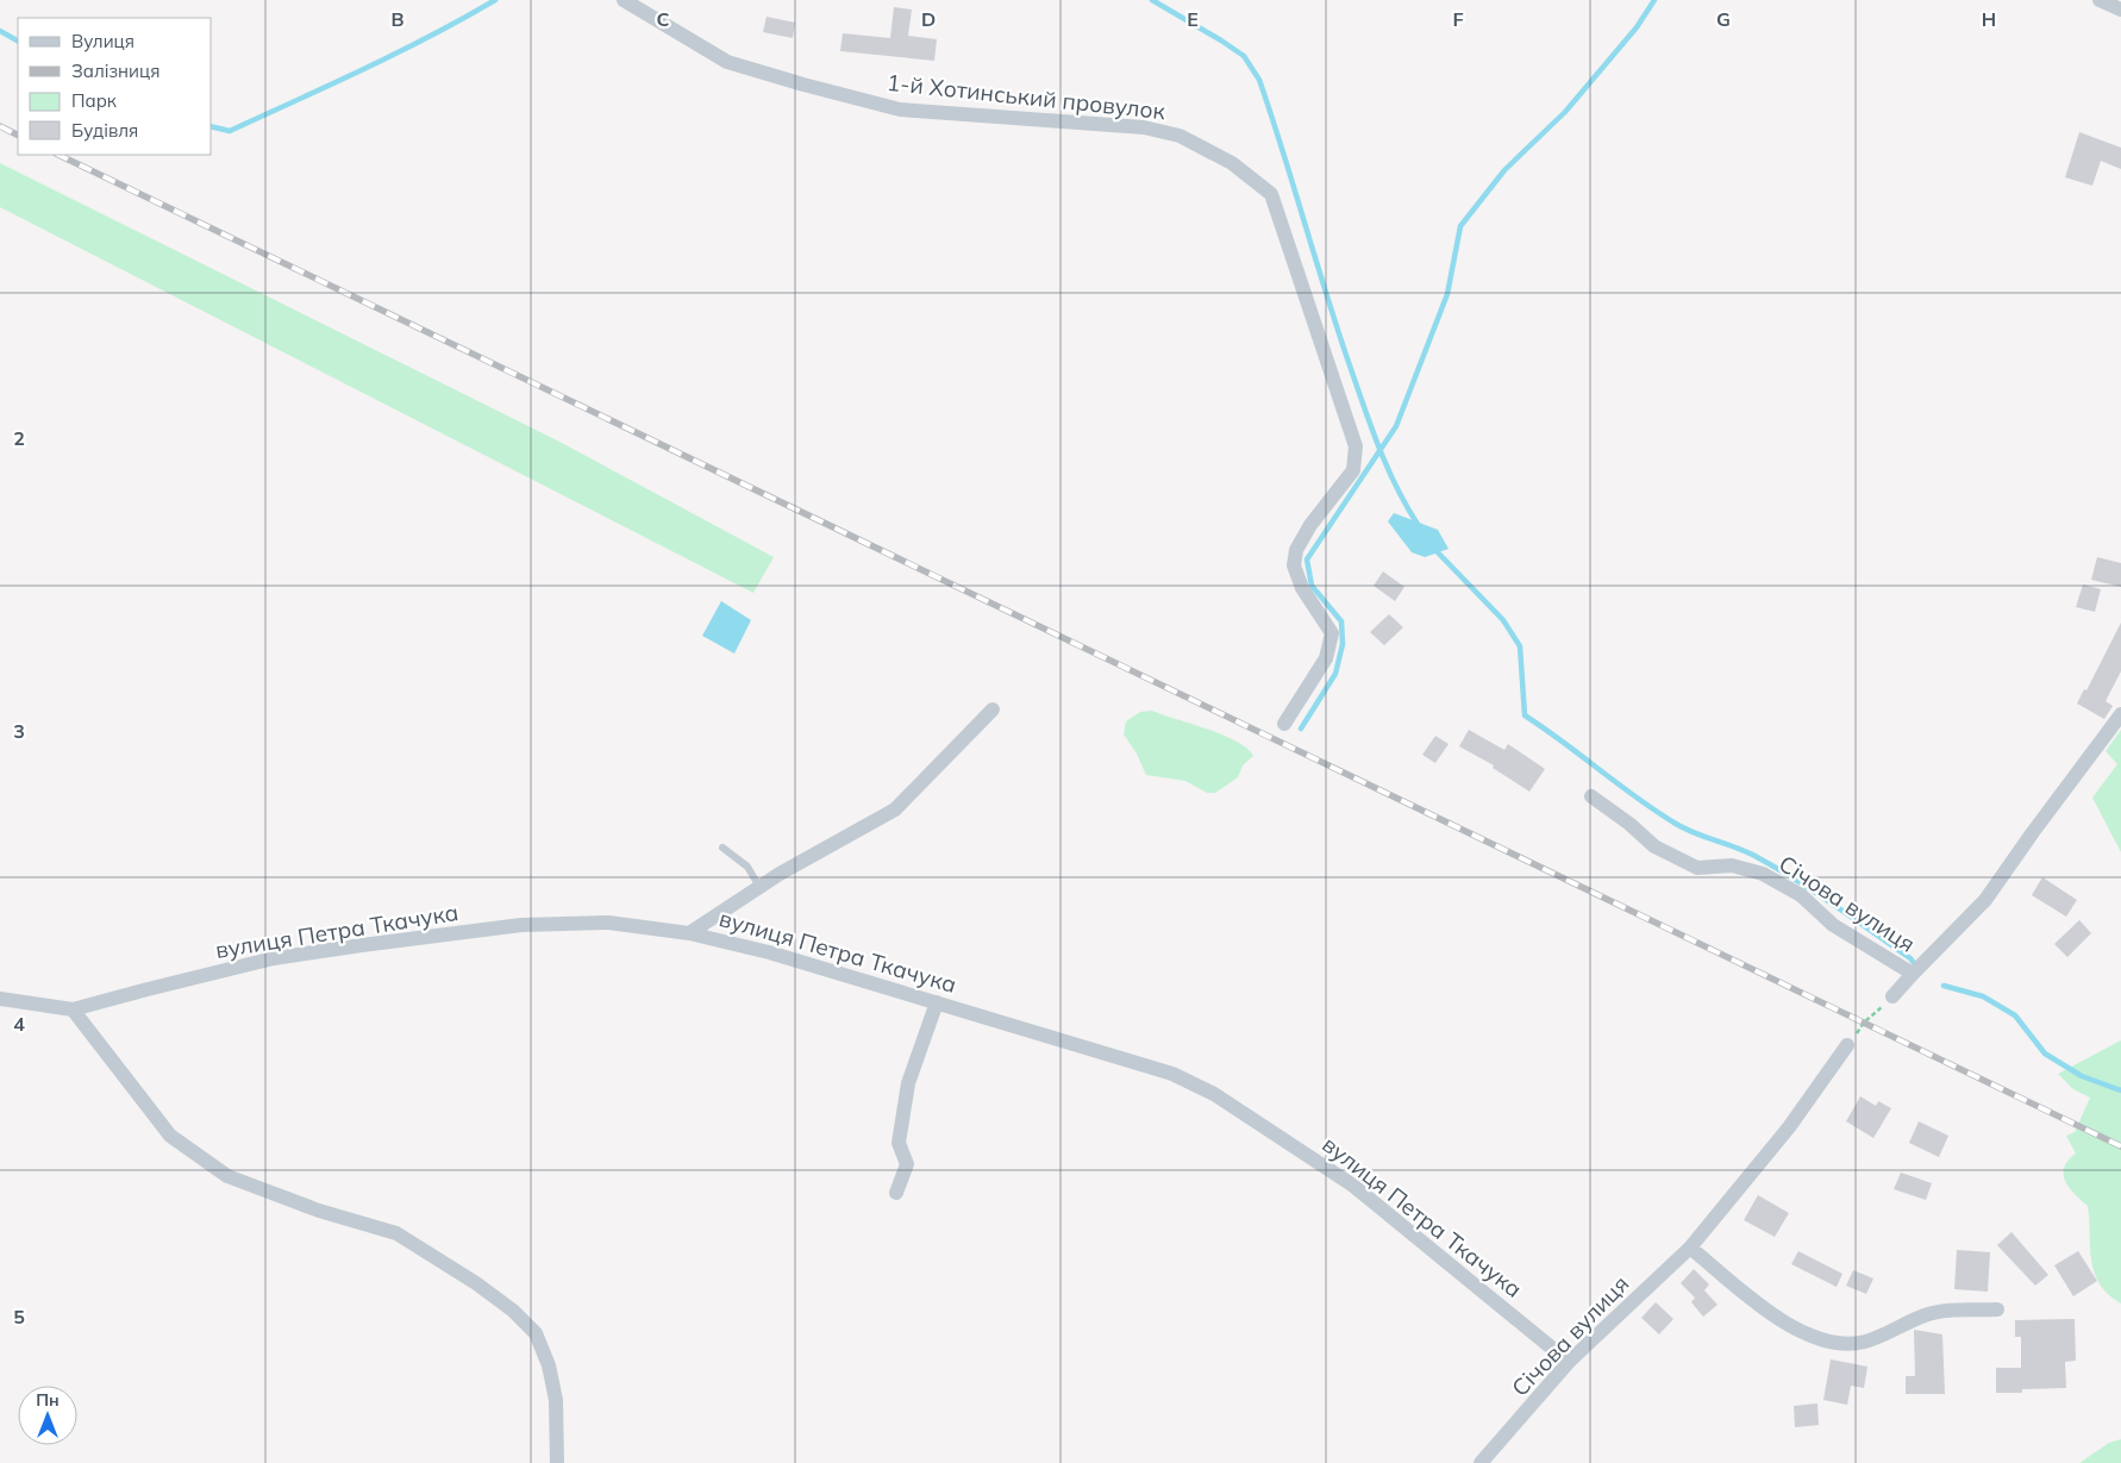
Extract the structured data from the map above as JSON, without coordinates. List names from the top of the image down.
{
  "streets": {
    "street": ["1-й Хотинський провулок", "Січова вулиця", "вулиця Петра Ткачука"]
  },
  "crossings": [
    ["Січова вулиця", "вулиця Петра Ткачука"]
  ],
  "legend": [
    "Вулиця",
    "Залізниця",
    "Парк",
    "Будівля"
  ],
  "north": "top",
  "grid": {
    "columns": [
      "B",
      "C",
      "D",
      "E",
      "F",
      "G",
      "H"
    ],
    "rows": [
      "2",
      "3",
      "4",
      "5"
    ]
  }
}
